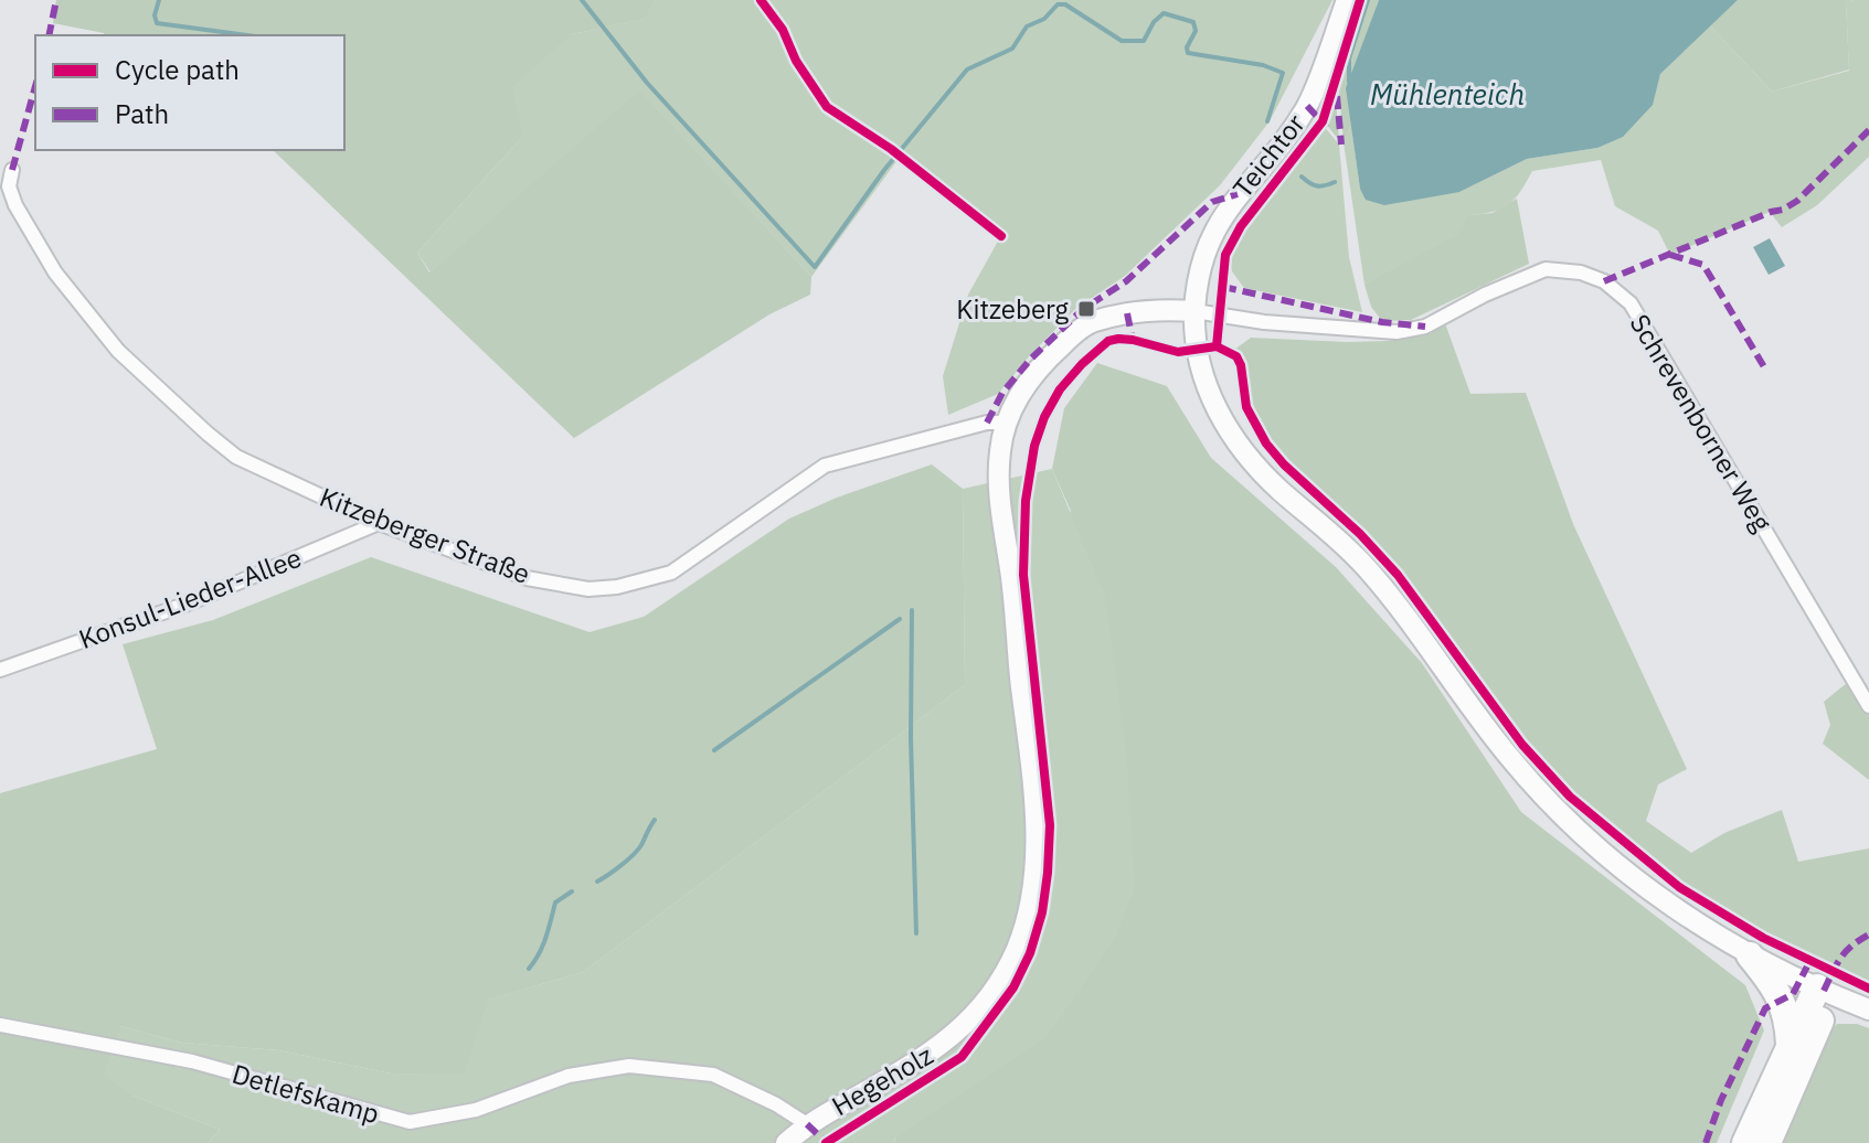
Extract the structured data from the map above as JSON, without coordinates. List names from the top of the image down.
{
  "streets": {
    "street": [
      "Teichtor",
      "Schrevenborner Weg",
      "Kitzeberger Straße",
      "Konsul-Lieder-Allee",
      "Hegeholz",
      "Detlefskamp"
    ]
  },
  "crossings": [
    ["Teichtor", "Schrevenborner Weg"],
    ["Teichtor", "Hegeholz"],
    ["Schrevenborner Weg", "Hegeholz"],
    ["Kitzeberger Straße", "Konsul-Lieder-Allee"],
    ["Kitzeberger Straße", "Hegeholz"],
    ["Hegeholz", "Detlefskamp"]
  ],
  "water": ["Mühlenteich"],
  "places": {
    "transit": ["Kitzeberg"]
  },
  "legend": ["Cycle path", "Path"]
}
